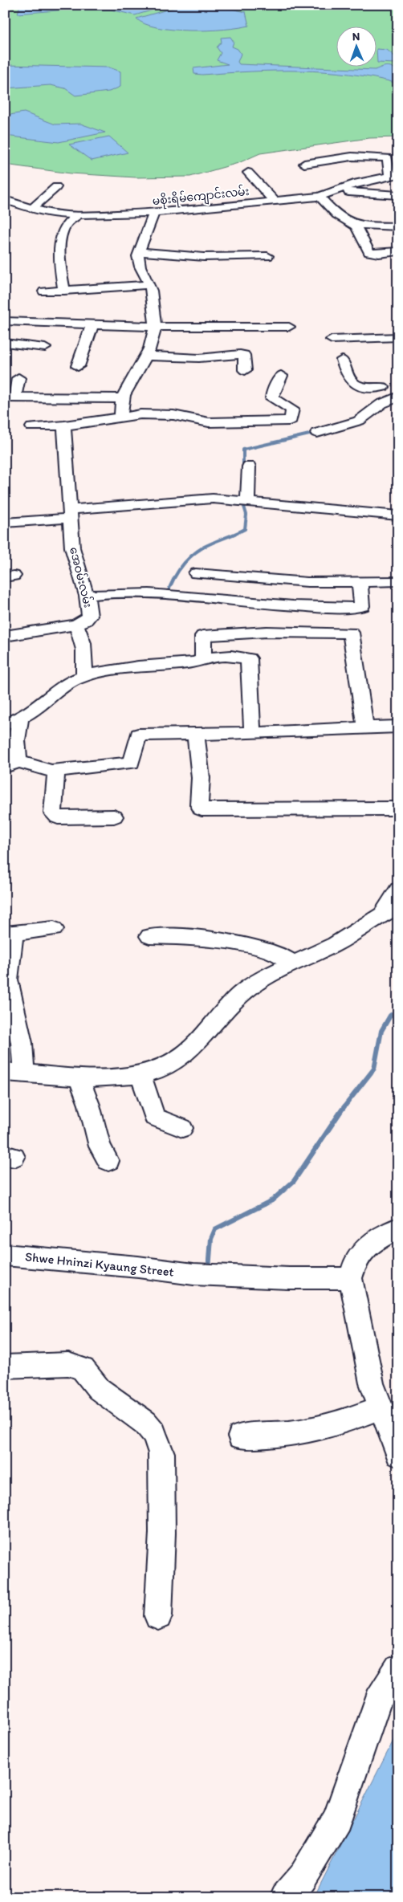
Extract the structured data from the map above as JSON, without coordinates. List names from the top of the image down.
{
  "streets": {
    "street": ["မစိုးရိမ်ကျောင်းလမ်း", "အေဝမ်းလမ်း", "Shwe Hninzi Kyaung Street"]
  },
  "north": "top"
}
